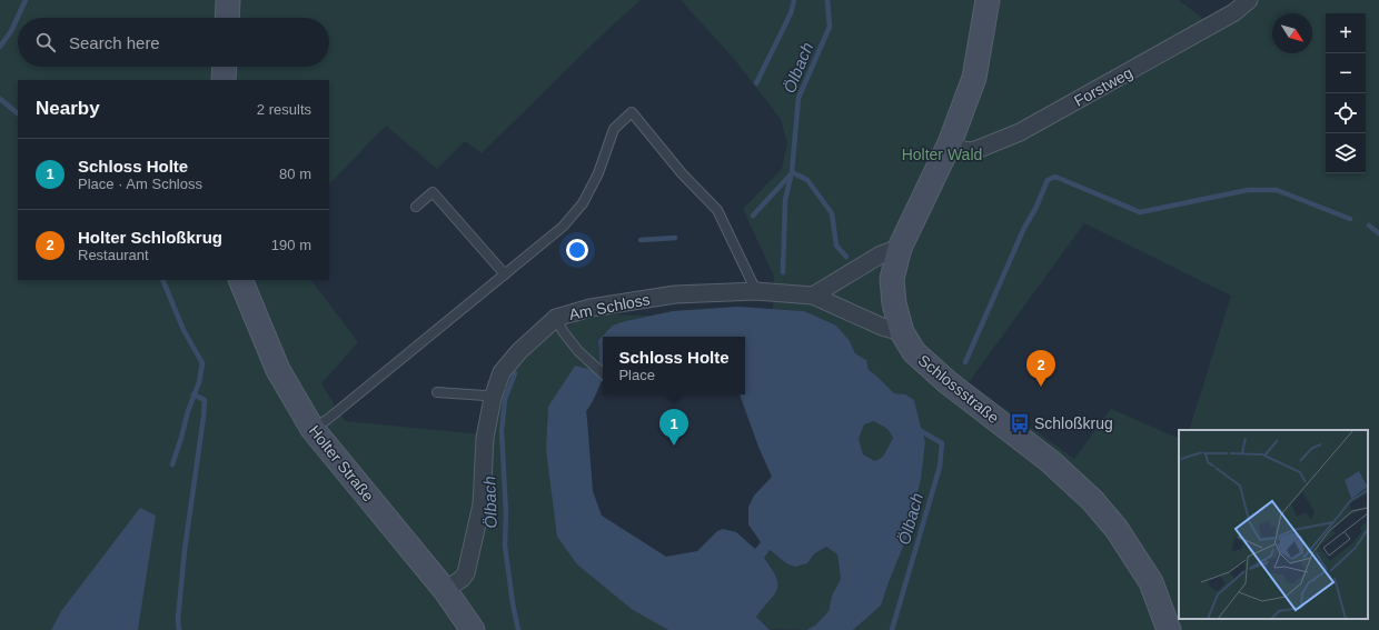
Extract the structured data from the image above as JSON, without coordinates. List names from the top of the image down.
{
  "streets": {
    "main road": ["Schlossstraße", "Holter Straße"],
    "street": ["Forstweg", "Am Schloss"]
  },
  "crossings": [
    ["Forstweg", "Schlossstraße"],
    ["Am Schloss", "Schlossstraße"],
    ["Am Schloss", "Holter Straße"]
  ],
  "water": ["Ölbach"],
  "parks": ["Holter Wald"],
  "places": {
    "bus stop": ["Schloßkrug"]
  },
  "north": "bottom right",
  "page": {
    "map_buttons": ["+", "−"],
    "search": "Search here",
    "heading": ["Nearby", "2 results"],
    "list": [
      {
        "mark": "1",
        "name": "Schloss Holte",
        "note": "Place · Am Schloss",
        "value": "80 m"
      },
      {
        "mark": "2",
        "name": "Holter Schloßkrug",
        "note": "Restaurant",
        "value": "190 m"
      }
    ],
    "popup": ["Schloss Holte", "Place"],
    "pins": ["2", "1"]
  }
}
